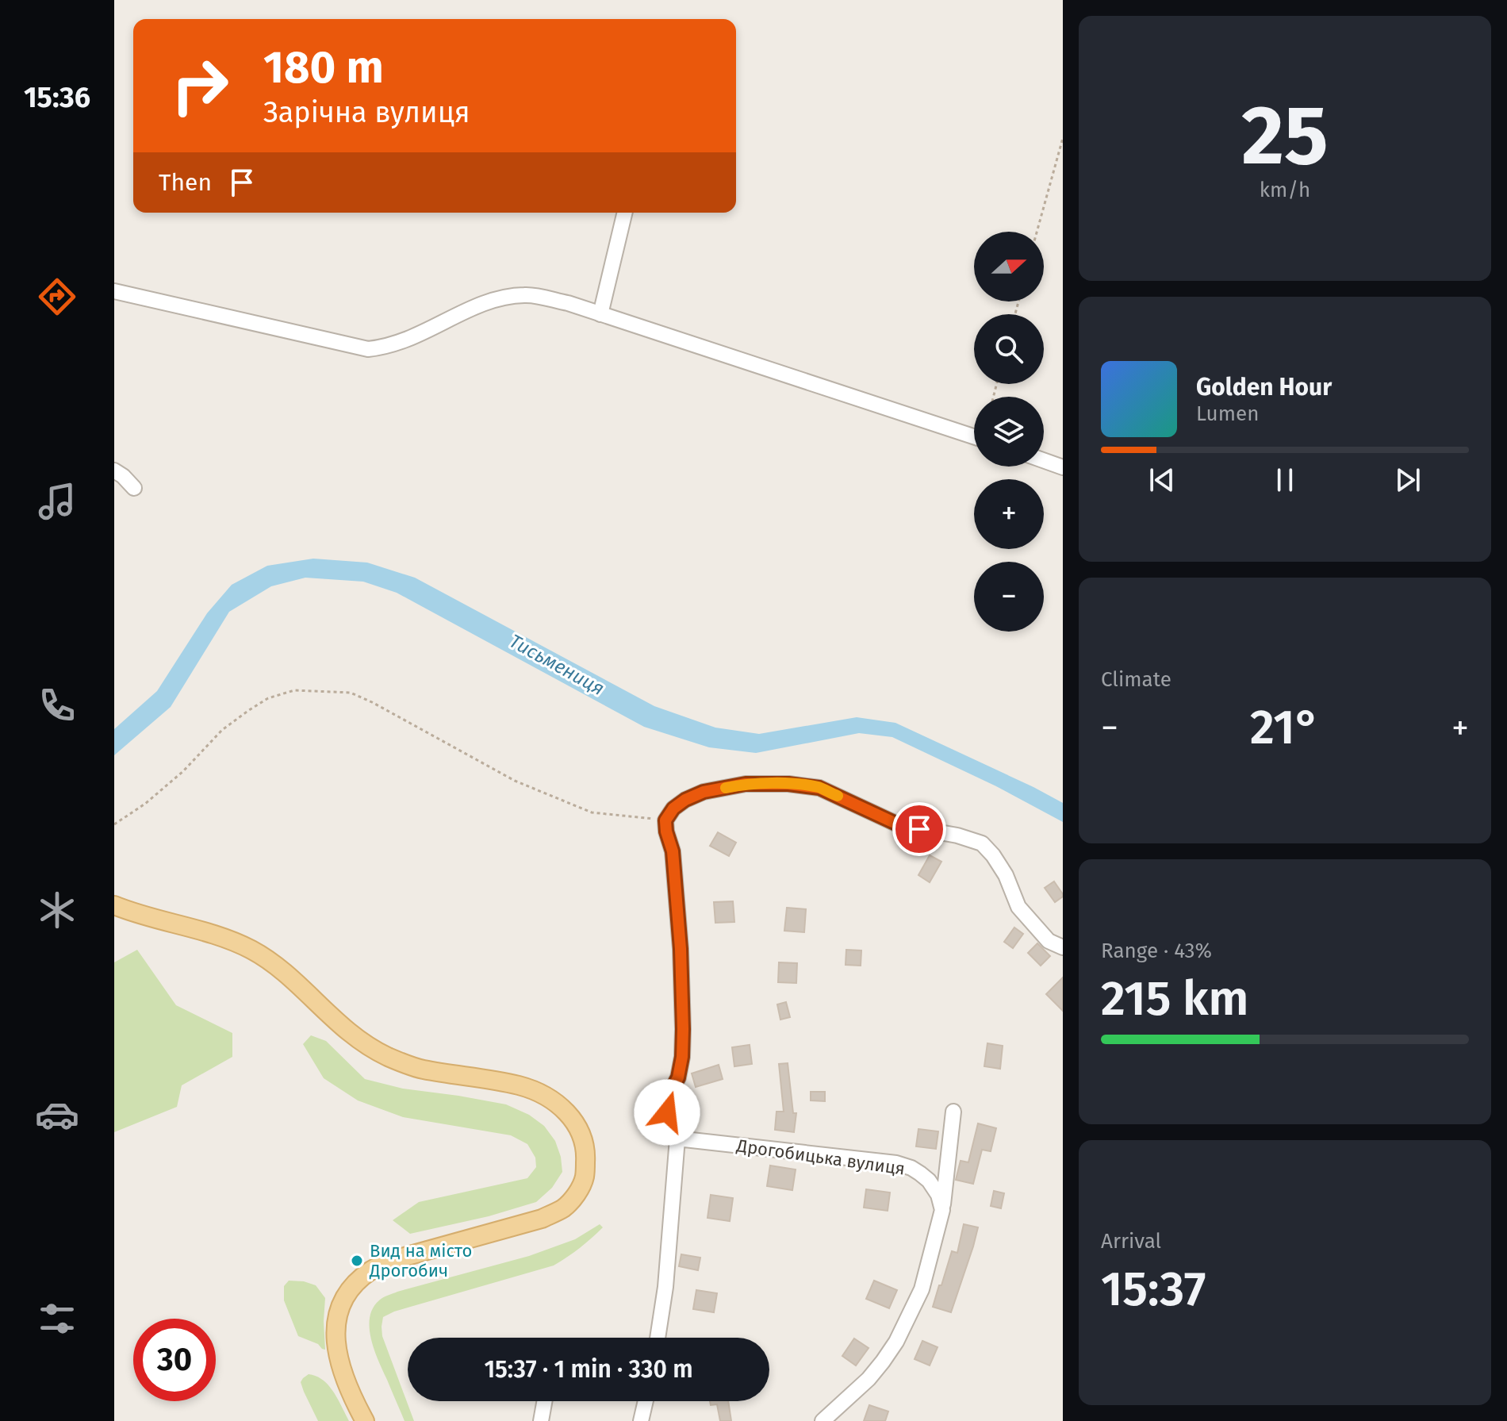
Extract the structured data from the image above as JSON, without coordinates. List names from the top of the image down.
{
  "streets": {
    "street": ["Дрогобицька вулиця"]
  },
  "water": ["Тисьмениця"],
  "places": ["Вид на місто Дрогобич"],
  "north": "right",
  "page": {
    "tabs": "15:36",
    "tile": [
      ["25", "km/h"],
      "Climate",
      ["Range · 43%", "215 km"],
      ["Arrival", "15:37"]
    ],
    "turn": ["180 m", "Зарічна вулиця"],
    "then": "Then",
    "map_buttons": ["+", "−"],
    "song": ["Golden Hour", "Lumen"],
    "heat": ["−", "21°", "+"],
    "limit": "30",
    "trip": "15:37 · 1 min · 330 m"
  }
}
